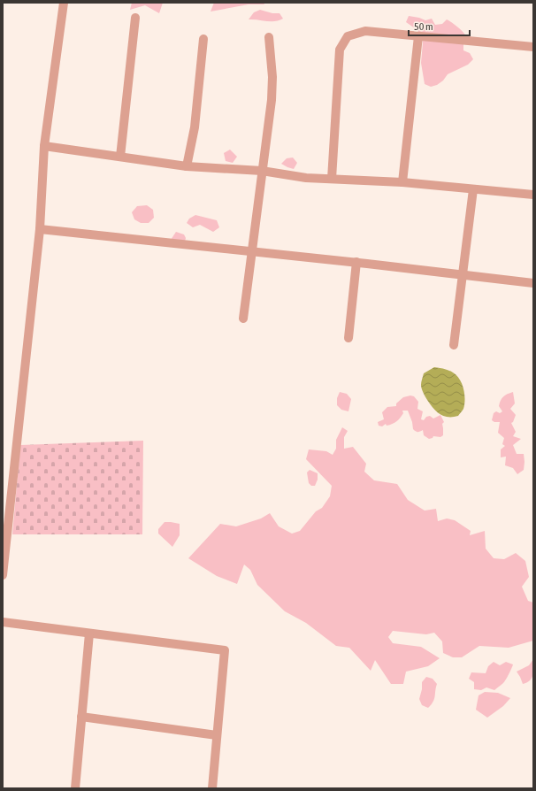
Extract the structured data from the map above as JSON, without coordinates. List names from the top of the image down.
{
  "scale_bar": "50 m"
}
